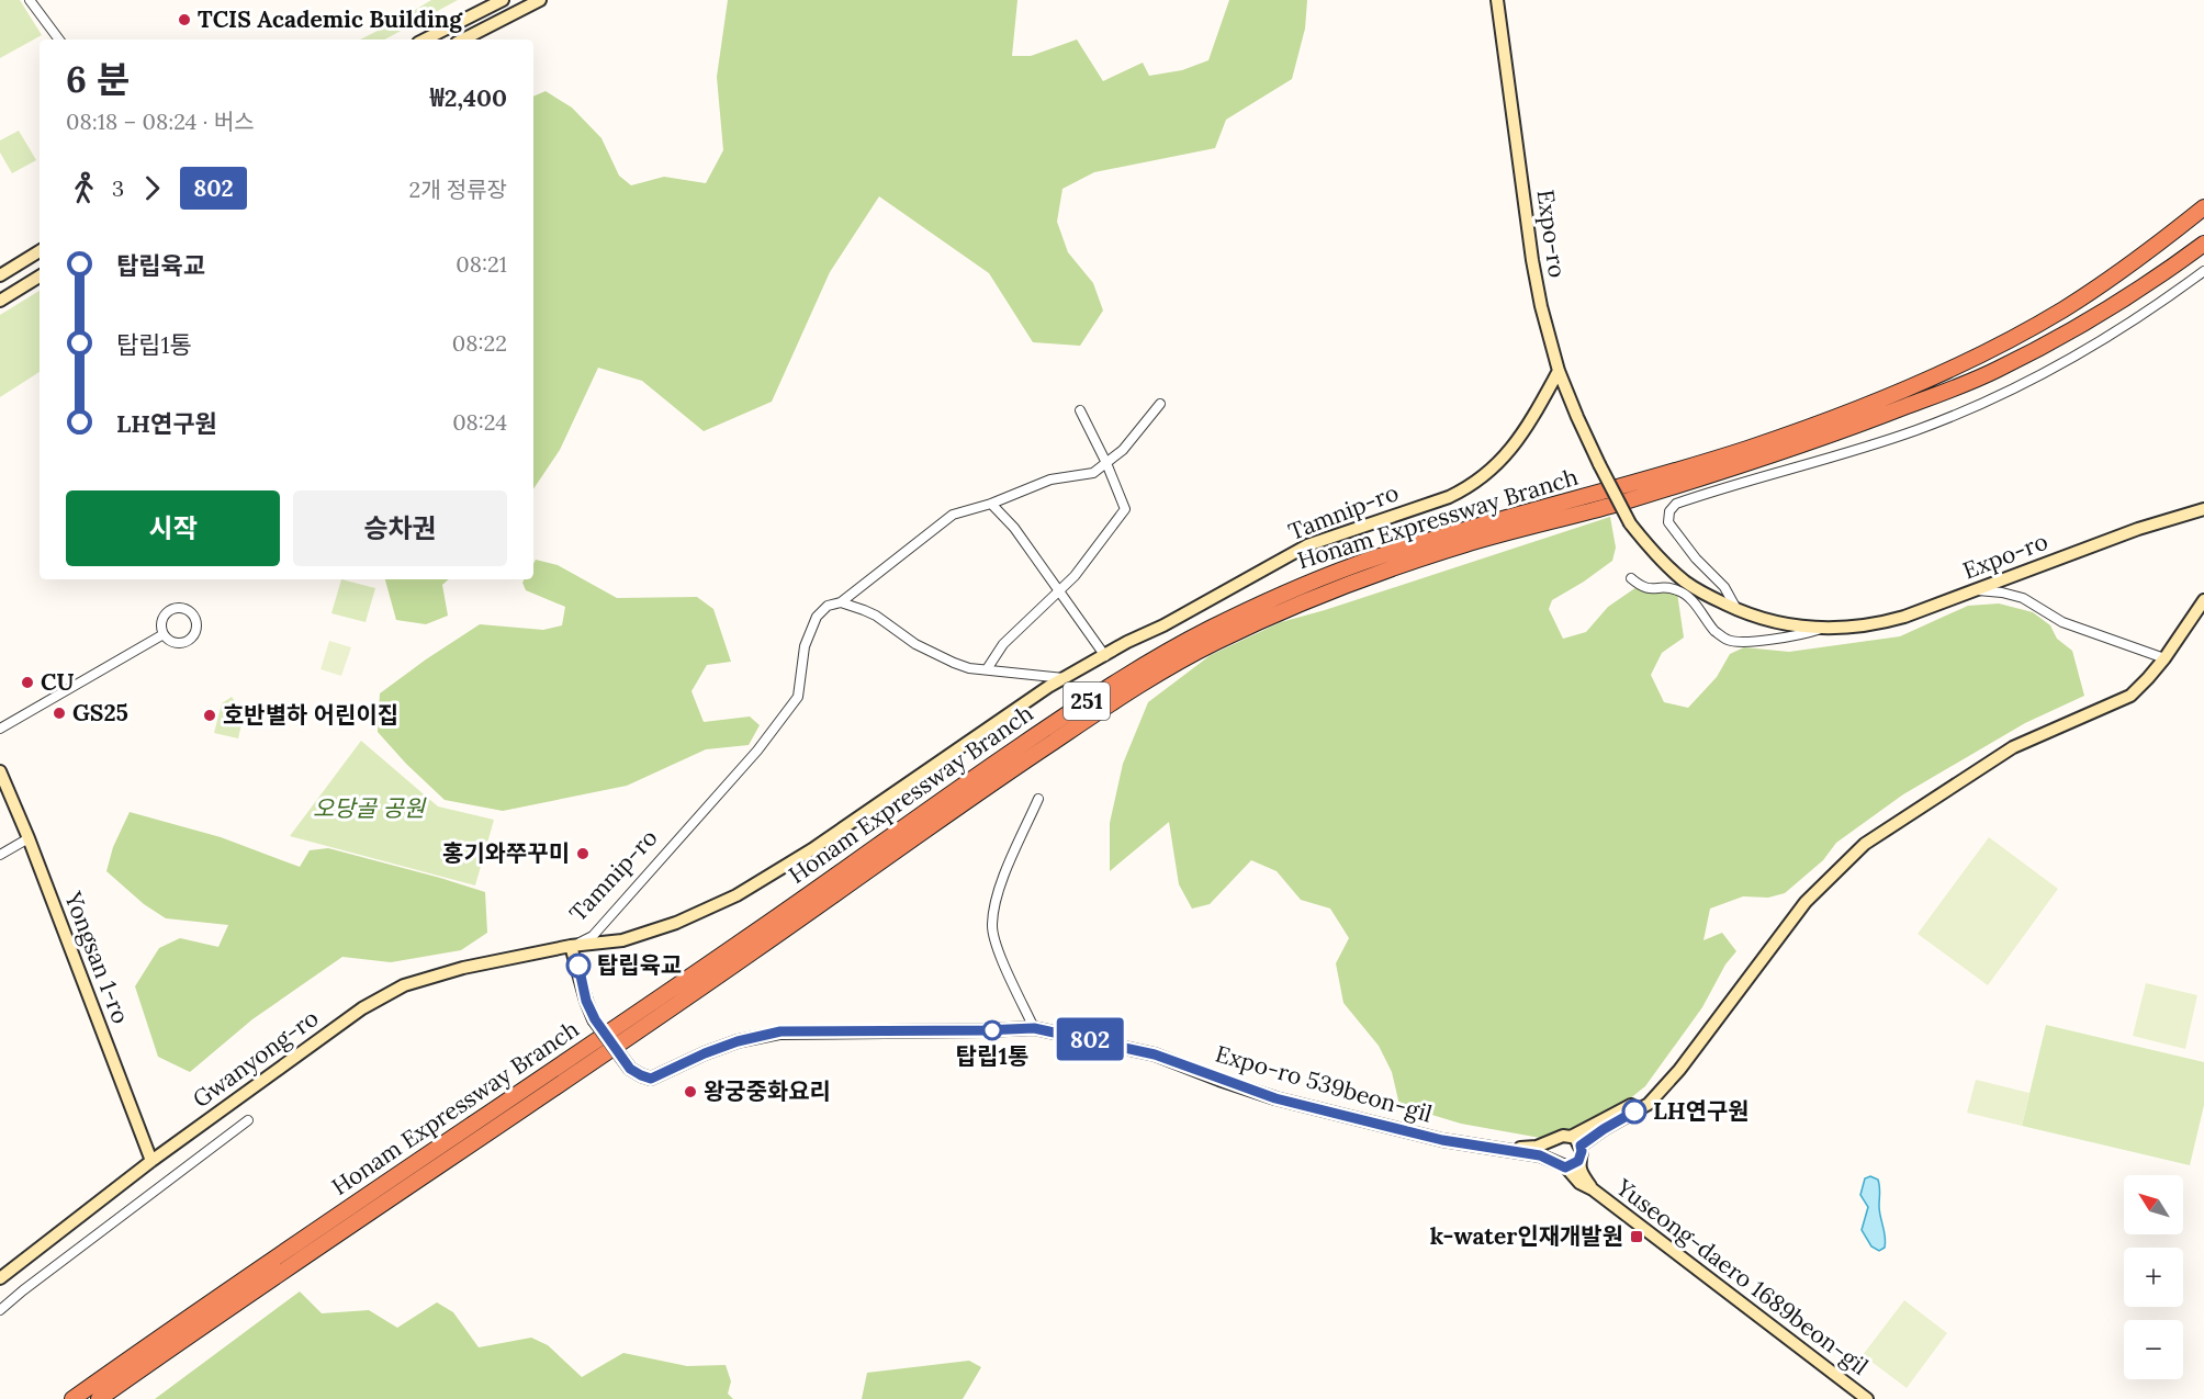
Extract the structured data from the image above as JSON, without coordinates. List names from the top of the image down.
{
  "streets": {
    "highway": ["Honam Expressway Branch", "251"],
    "main road": [
      "Expo-ro",
      "Tamnip-ro",
      "Yongsan 1-ro",
      "Gwanyong-ro",
      "Expo-ro 539beon-gil",
      "Yuseong-daero 1689beon-gil"
    ]
  },
  "crossings": [
    ["Expo-ro", "Tamnip-ro"],
    ["Tamnip-ro", "Gwanyong-ro"],
    ["Tamnip-ro", "Expo-ro 539beon-gil"],
    ["Yongsan 1-ro", "Gwanyong-ro"],
    ["Gwanyong-ro", "Expo-ro 539beon-gil"]
  ],
  "parks": ["오당골 공원"],
  "places": {
    "other": [
      "TCIS Academic Building",
      "CU",
      "GS25",
      "호반별하 어린이집",
      "홍기와쭈꾸미",
      "탑립육교",
      "탑립1통",
      "왕궁중화요리",
      "LH연구원"
    ],
    "transit": ["k-water인재개발원"]
  },
  "lines": ["bus line 802"],
  "north": "top left",
  "page": {
    "on_map": "802",
    "heading": ["6 분", "08:18 – 08:24 · 버스", "₩2,400"],
    "legs": ["3", "802", "2개 정류장"],
    "list": [
      {
        "name": "탑립육교",
        "value": "08:21"
      },
      {
        "name": "탑립1통",
        "value": "08:22"
      },
      {
        "name": "LH연구원",
        "value": "08:24"
      }
    ],
    "buttons": ["시작", "승차권"],
    "map_buttons": ["+", "−"]
  }
}
